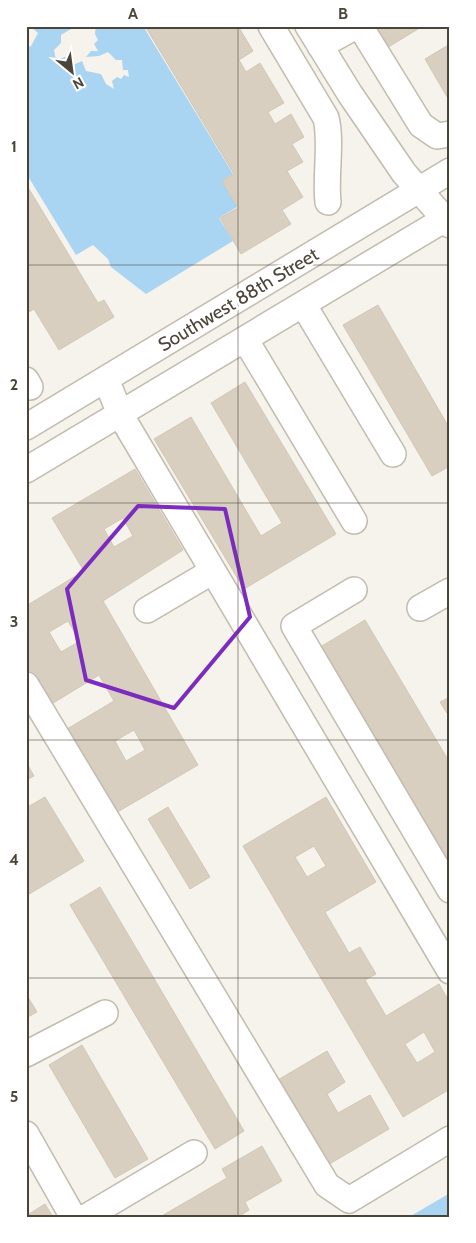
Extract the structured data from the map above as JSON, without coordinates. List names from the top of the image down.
{
  "streets": {
    "street": ["Southwest 88th Street"]
  },
  "north": "bottom right",
  "grid": {
    "columns": ["A", "B"],
    "rows": [
      "1",
      "2",
      "3",
      "4",
      "5"
    ]
  }
}
